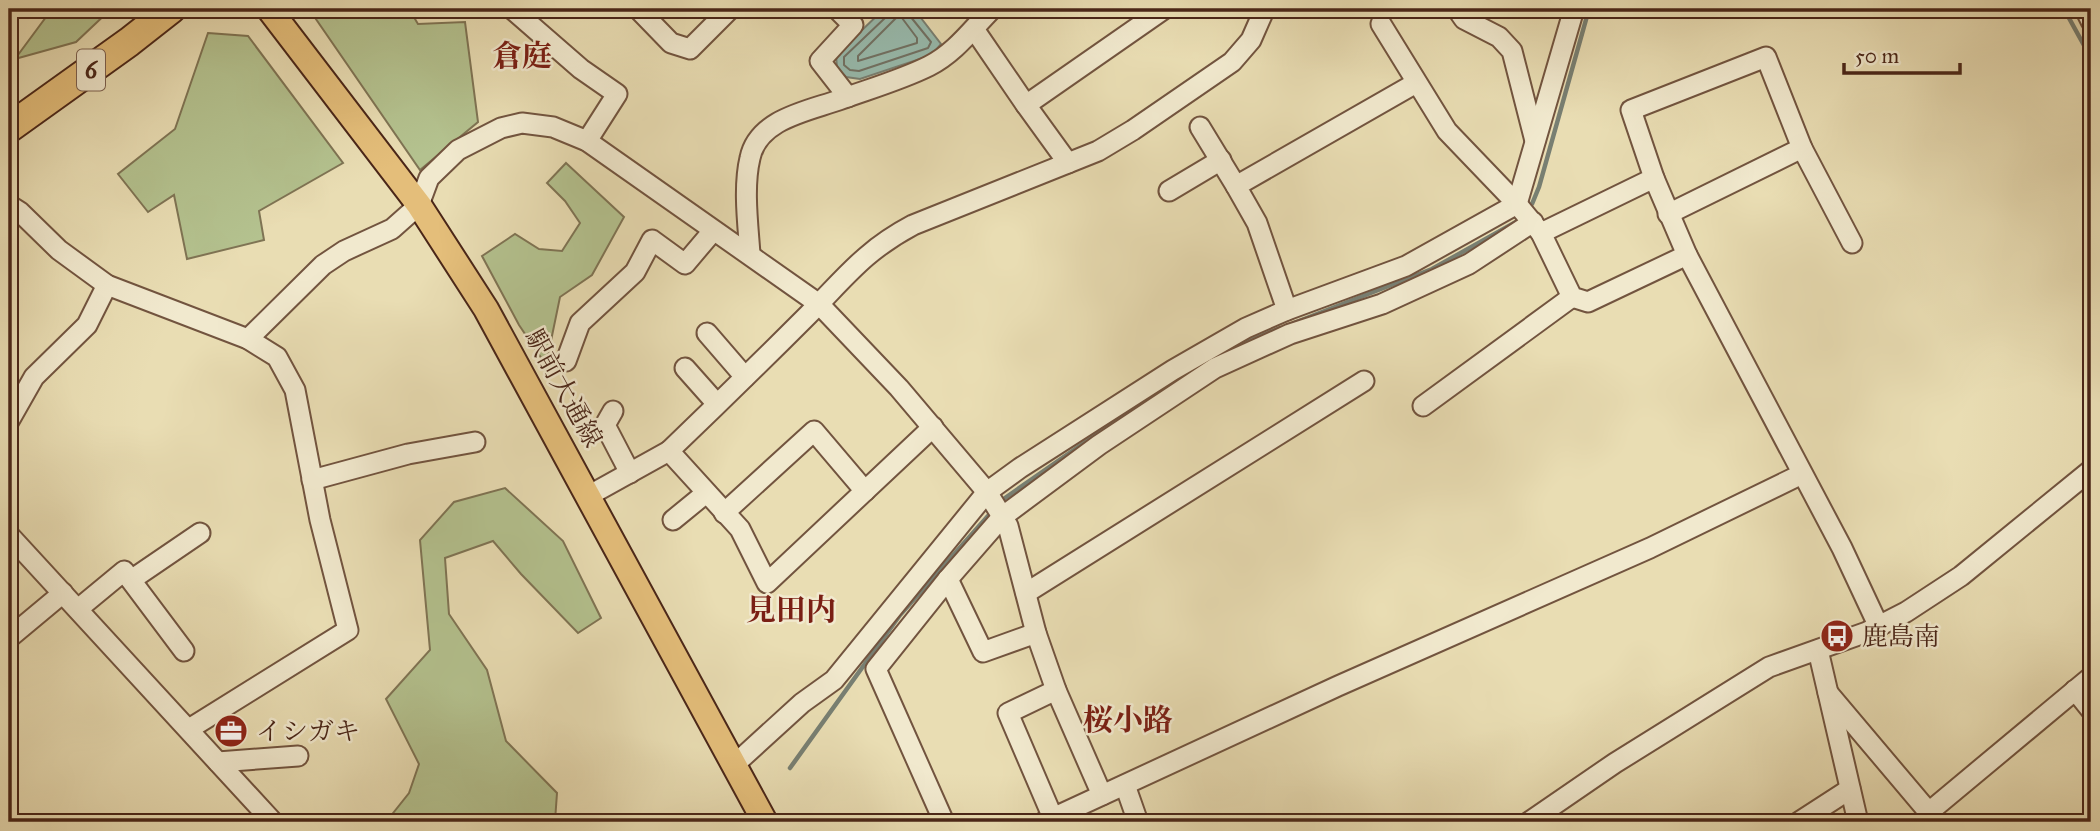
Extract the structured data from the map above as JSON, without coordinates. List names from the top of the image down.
{
  "streets": {
    "highway": ["6"],
    "main road": ["駅前大通線"]
  },
  "districts": ["倉庭", "見田内", "桜小路"],
  "places": {
    "bus stop": ["鹿島南"],
    "office": ["イシガキ"]
  },
  "scale_bar": "50 m"
}
